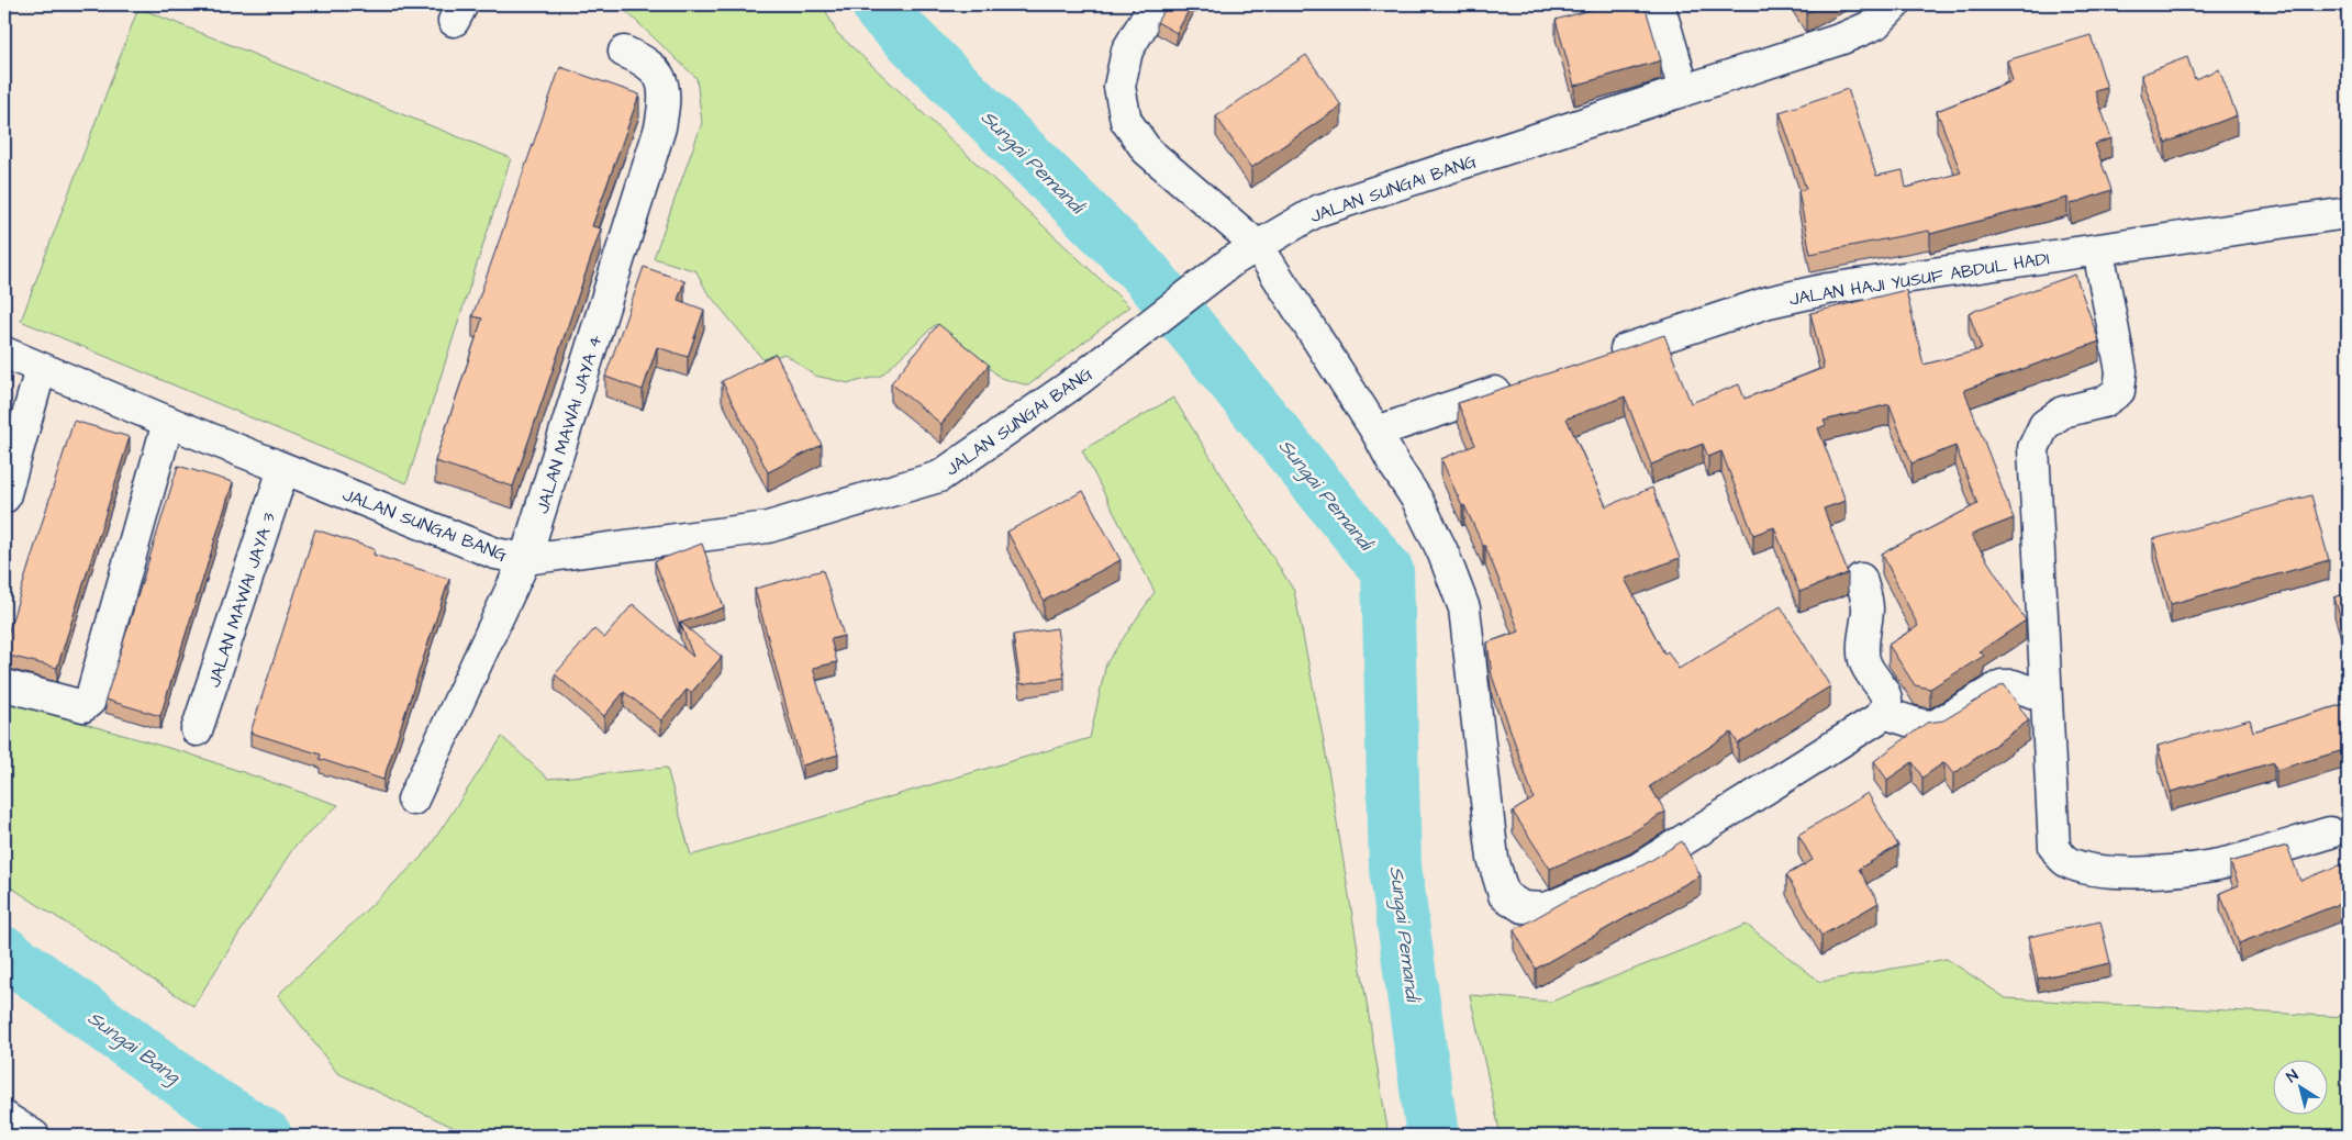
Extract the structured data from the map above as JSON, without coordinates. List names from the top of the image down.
{
  "streets": {
    "street": [
      "JALAN SUNGAI BANG",
      "JALAN HAJI YUSUF ABDUL HADI",
      "JALAN MAWAI JAYA 4",
      "JALAN MAWAI JAYA 3"
    ]
  },
  "crossings": [
    ["JALAN SUNGAI BANG", "JALAN MAWAI JAYA 4"],
    ["JALAN SUNGAI BANG", "JALAN MAWAI JAYA 3"]
  ],
  "water": ["Sungai Pemandi", "Sungai Bang"],
  "north": "top left"
}
